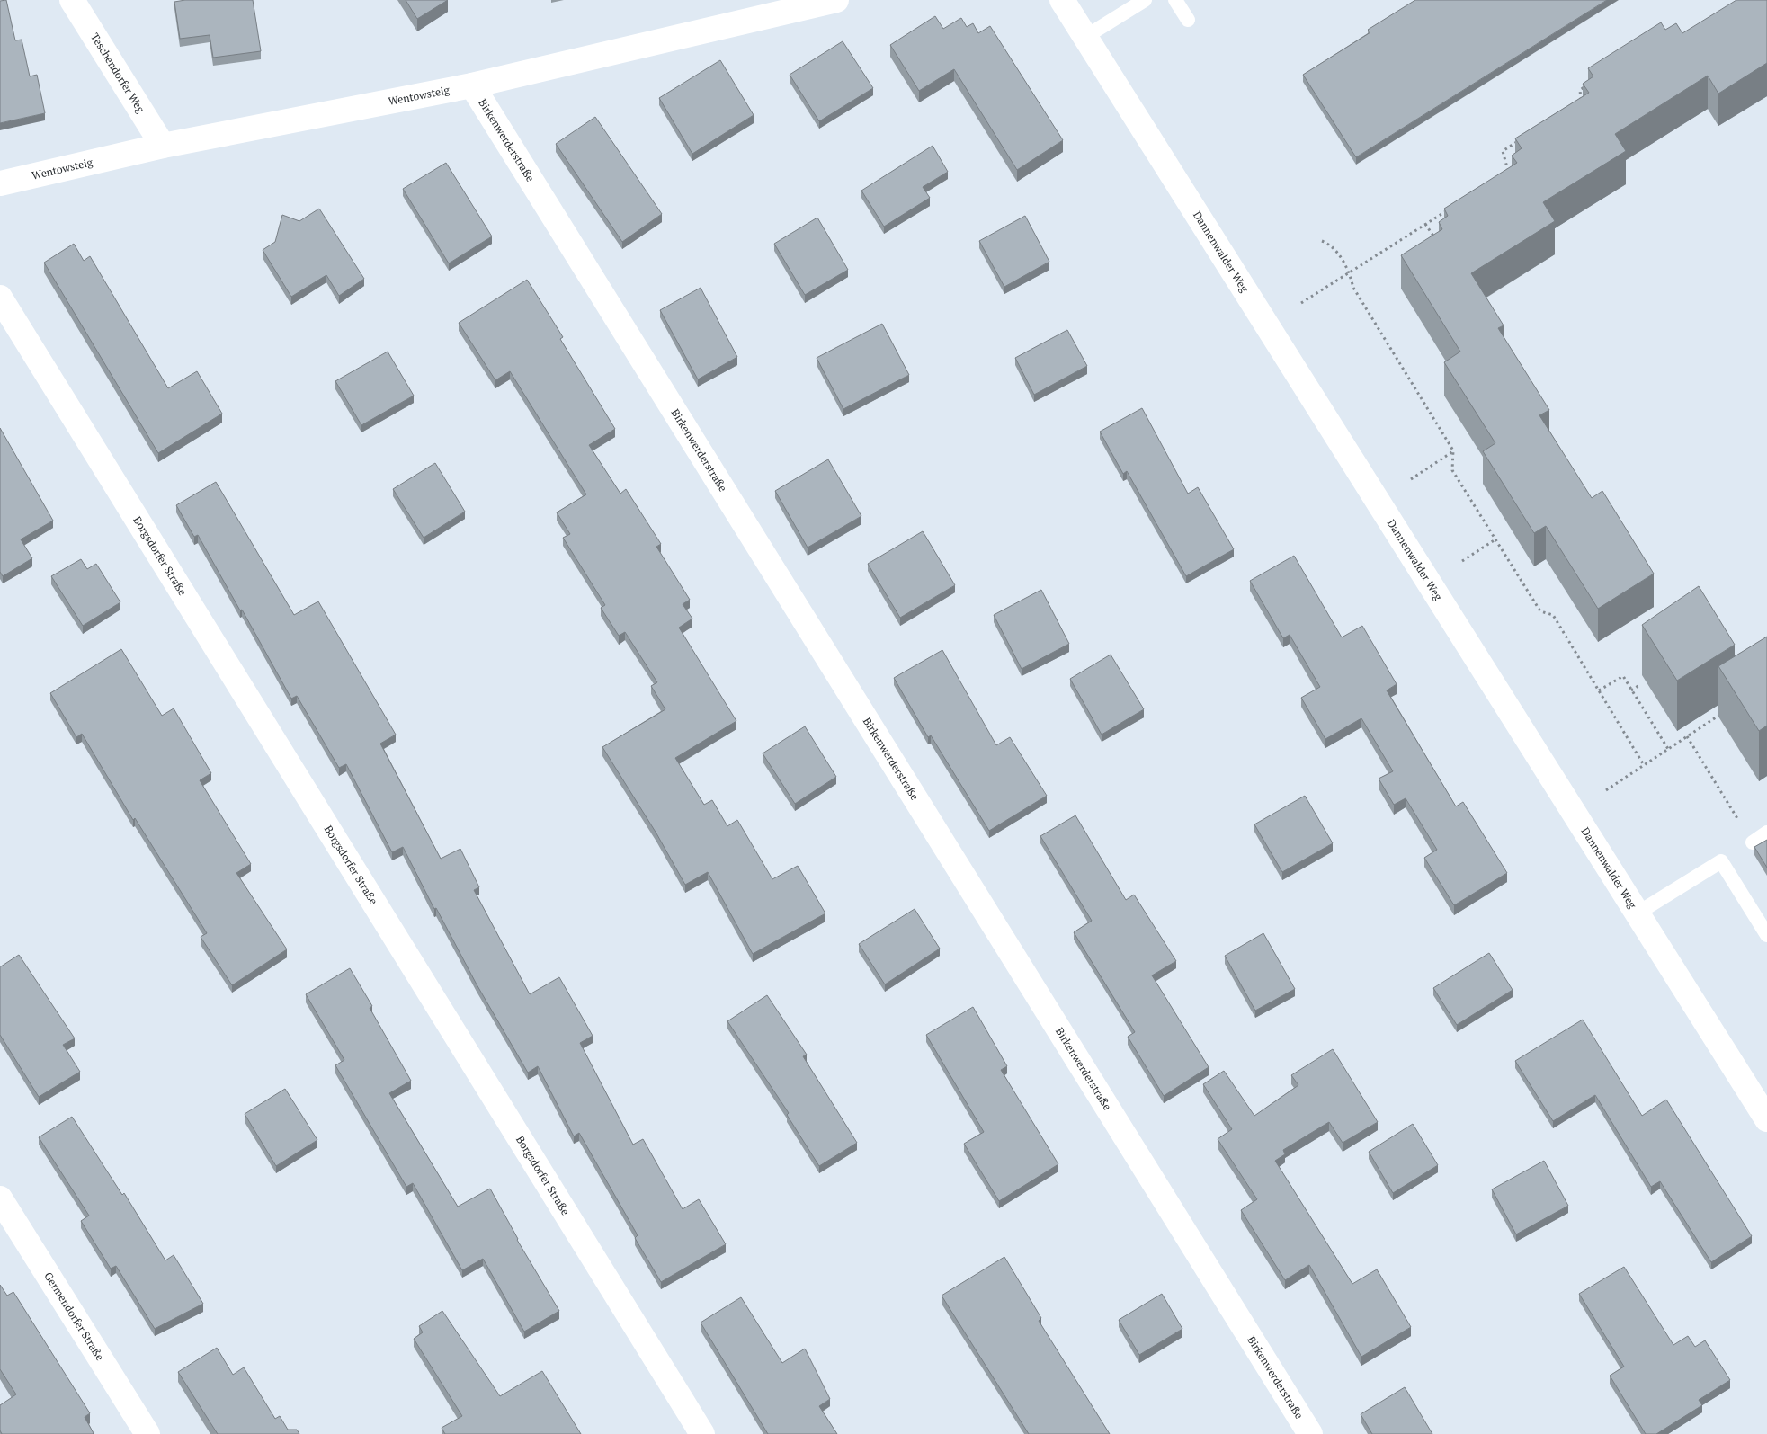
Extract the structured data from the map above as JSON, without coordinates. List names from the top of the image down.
{
  "streets": {
    "street": [
      "Teschendorfer Weg",
      "Wentowsteig",
      "Birkenwerderstraße",
      "Dannenwalder Weg",
      "Borgsdorfer Straße",
      "Germendorfer Straße"
    ]
  },
  "crossings": [
    ["Teschendorfer Weg", "Wentowsteig"],
    ["Wentowsteig", "Birkenwerderstraße"]
  ]
}
